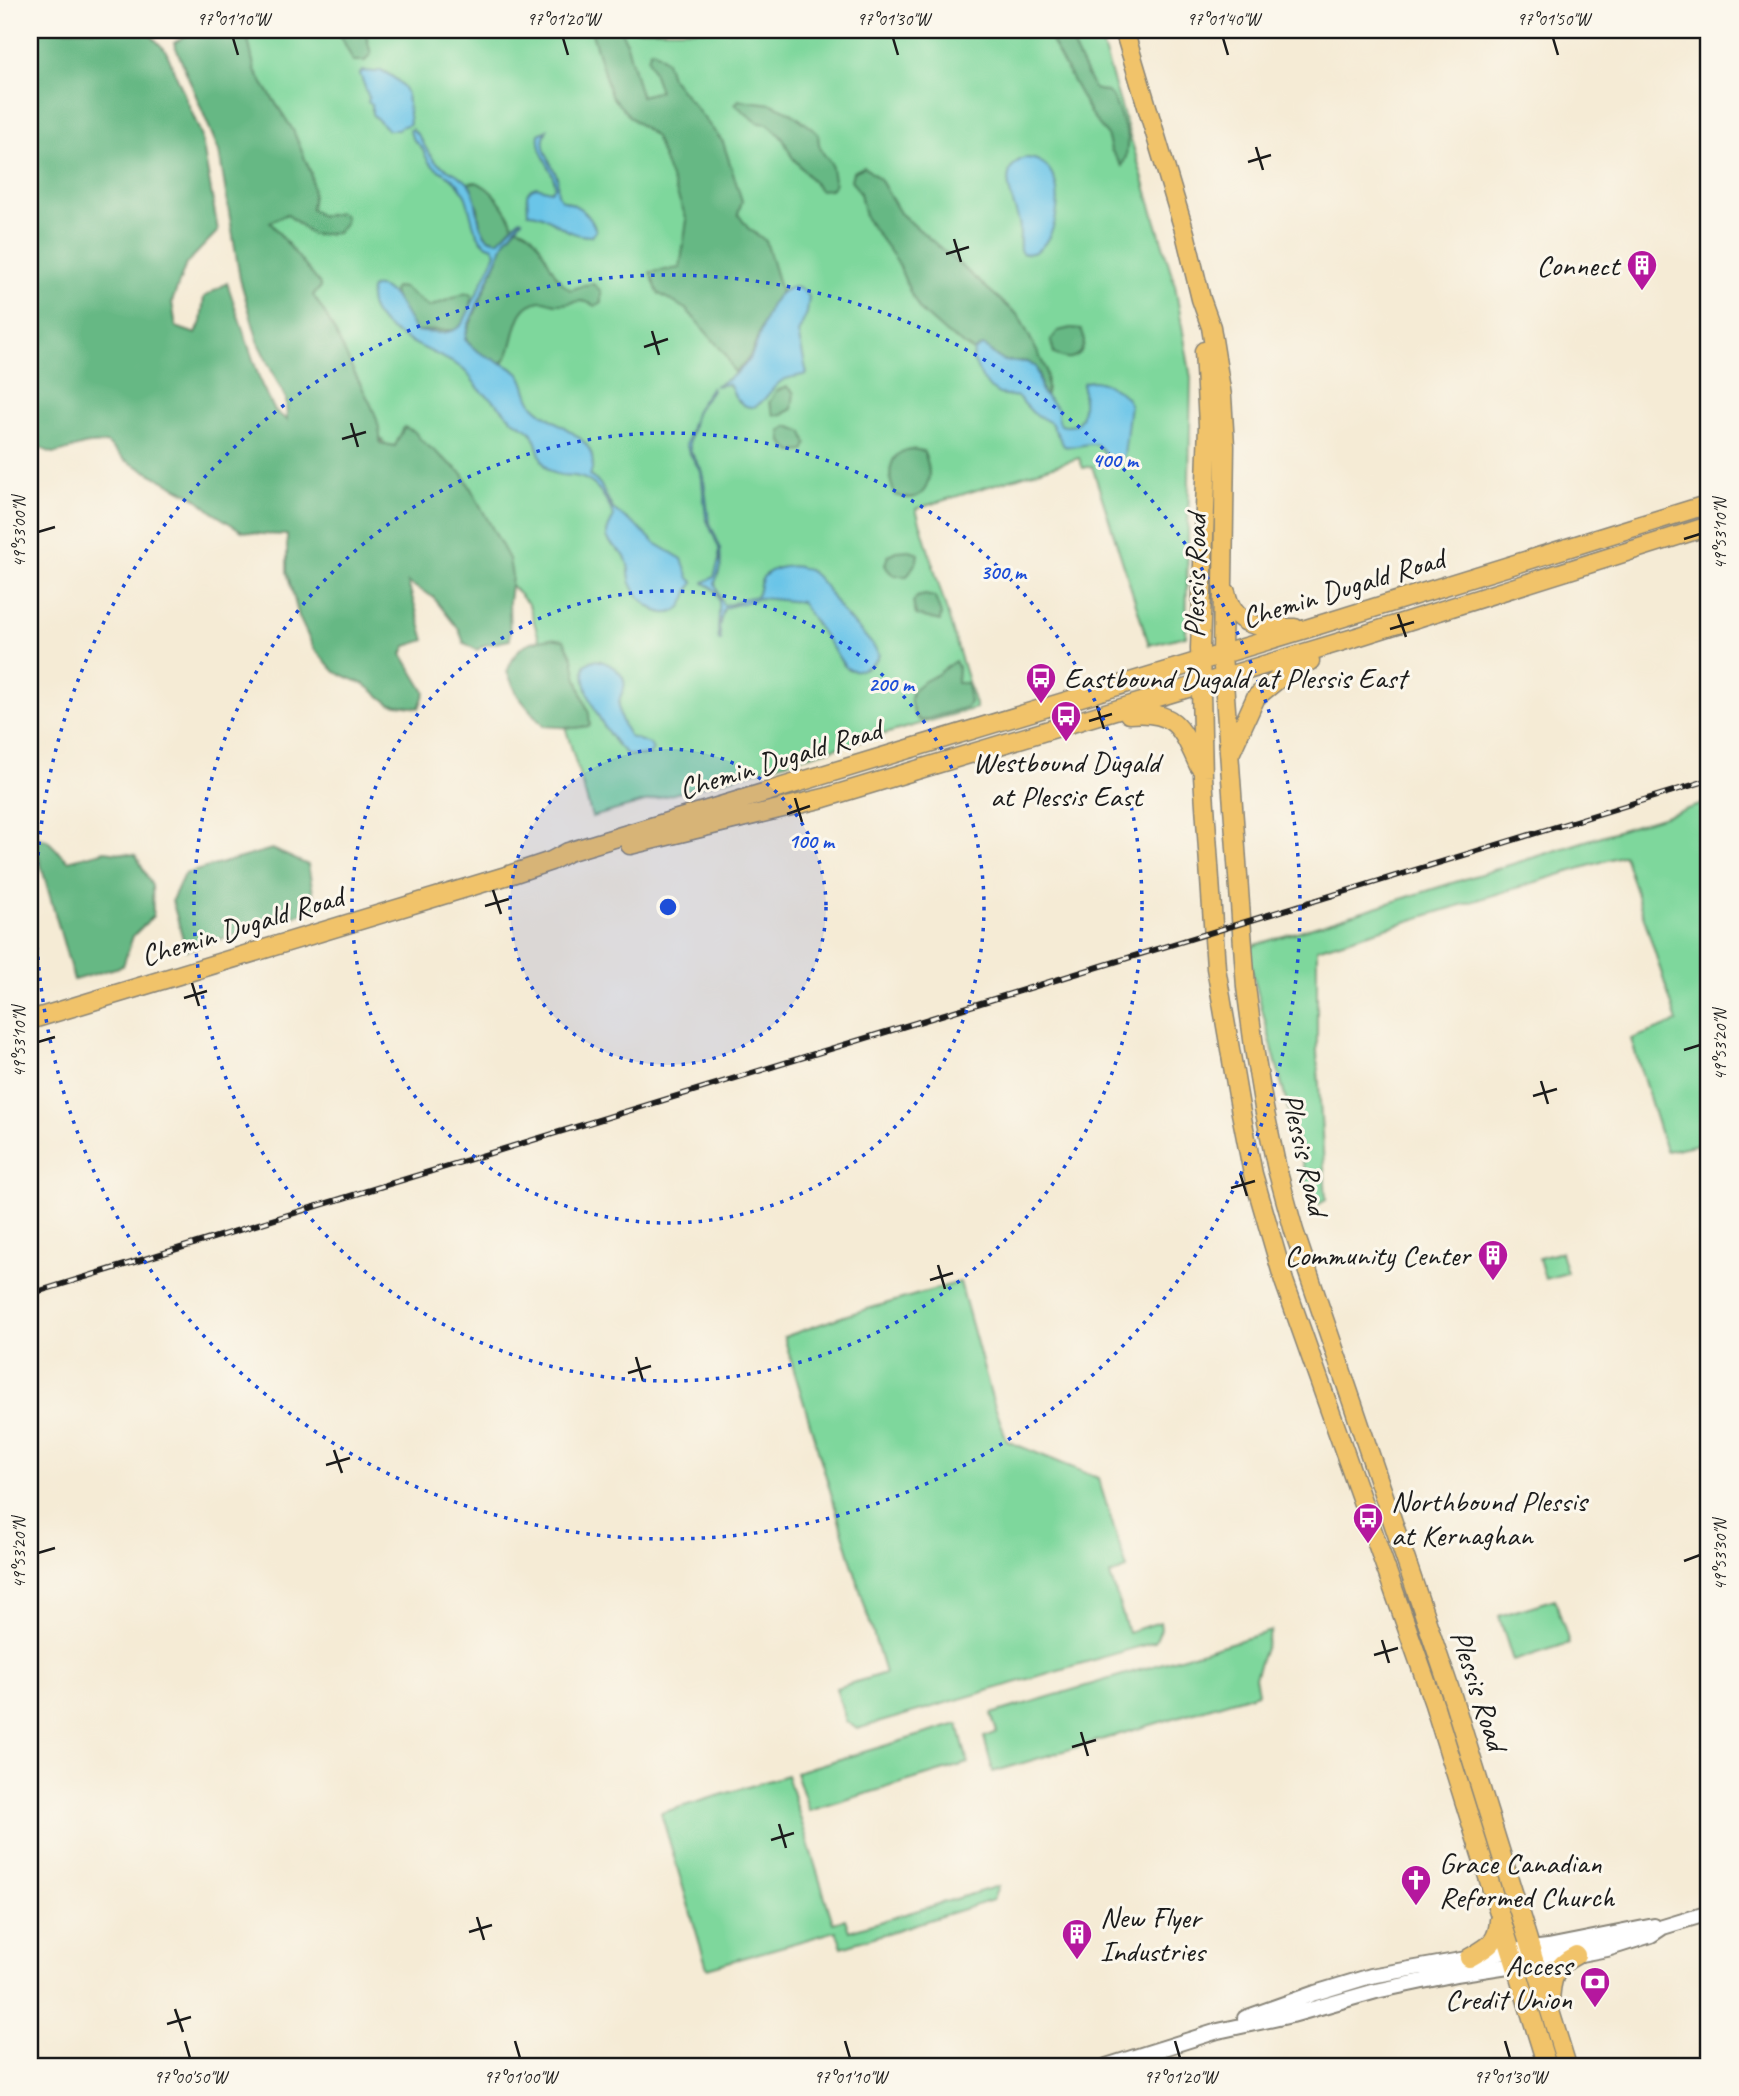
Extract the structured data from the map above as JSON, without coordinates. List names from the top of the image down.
{
  "streets": {
    "main road": ["Plessis Road", "Chemin Dugald Road"]
  },
  "crossings": [
    ["Plessis Road", "Chemin Dugald Road"]
  ],
  "places": {
    "building": ["Connect", "Community Center", "New Flyer Industries"],
    "bus stop": ["Eastbound Dugald at Plessis East", "Westbound Dugald at Plessis East", "Northbound Plessis at Kernaghan"],
    "church": ["Grace Canadian Reformed Church"],
    "bank": ["Access Credit Union"]
  },
  "coordinates": [
    "97°01'10\"W",
    "97°01'20\"W",
    "97°01'30\"W",
    "97°01'40\"W",
    "97°01'50\"W",
    "49°53'00\"N",
    "49°53'10\"N",
    "49°53'20\"N",
    "49°53'30\"N",
    "97°00'50\"W",
    "97°01'00\"W"
  ],
  "rings": [
    "400 m",
    "300 m",
    "200 m",
    "100 m"
  ]
}
